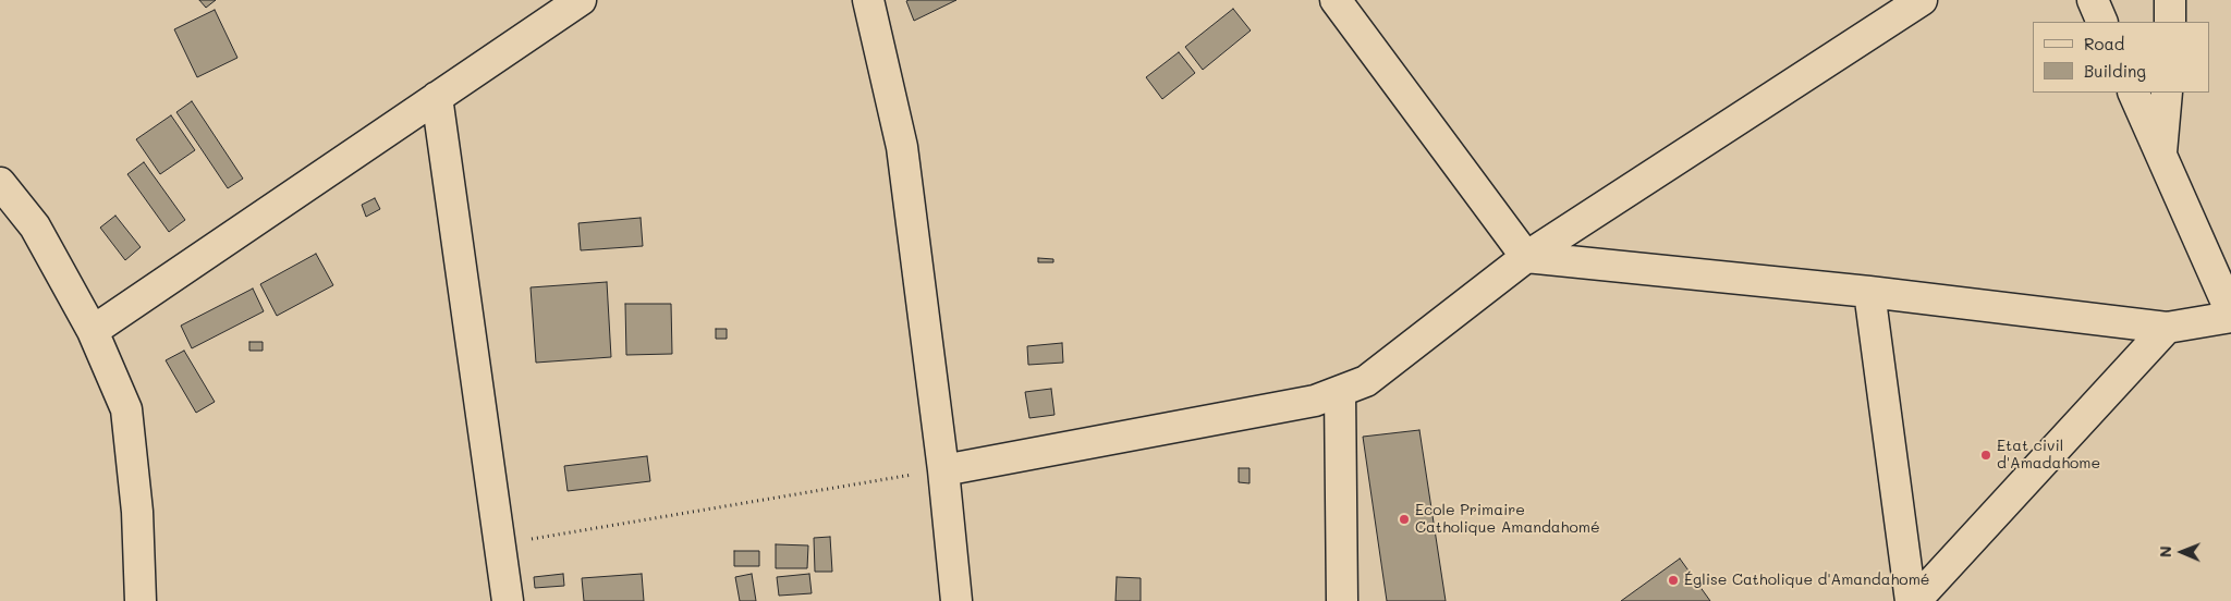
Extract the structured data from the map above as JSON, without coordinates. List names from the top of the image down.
{
  "places": ["Etat civil d'Amadahome", "Ecole Primaire Catholique Amandahomé", "Église Catholique d'Amandahomé"],
  "legend": ["Road", "Building"],
  "north": "left"
}
